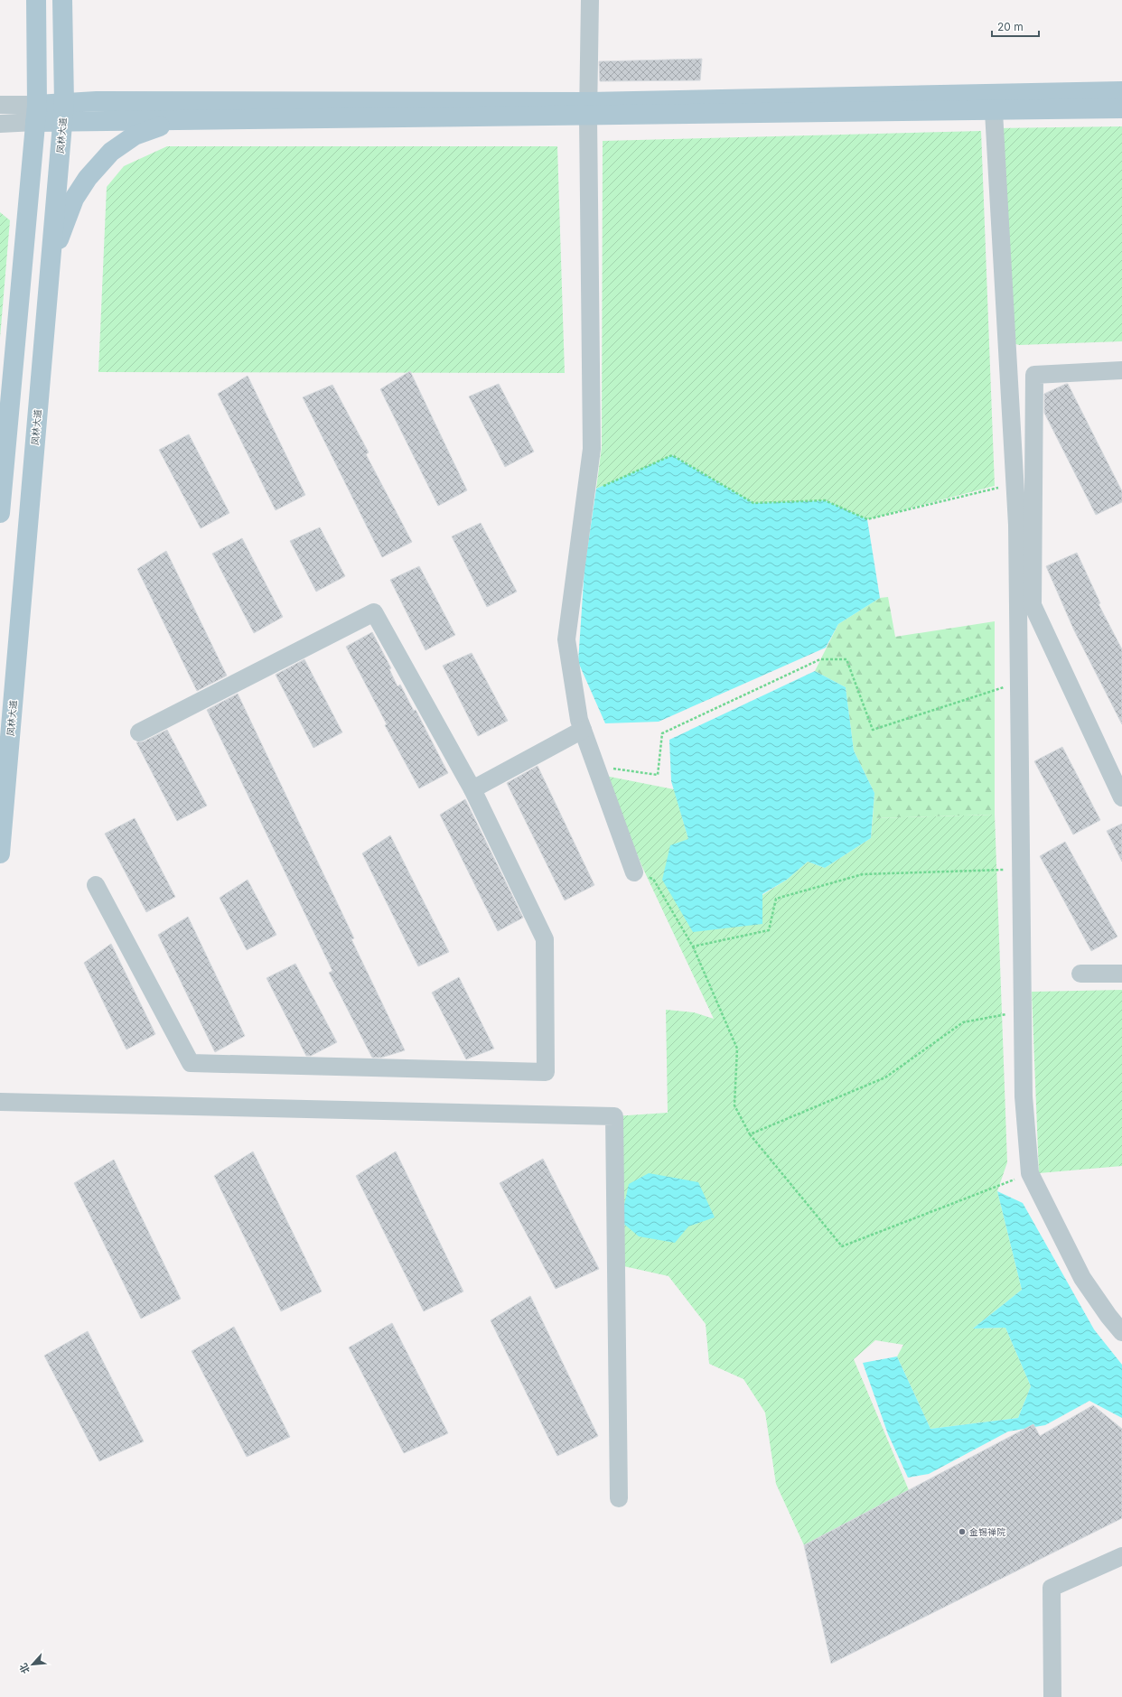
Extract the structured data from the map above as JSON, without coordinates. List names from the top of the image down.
{
  "streets": {
    "main road": ["凤林大道"]
  },
  "places": ["金锡禅院"],
  "scale_bar": "20 m",
  "north": "bottom left"
}
